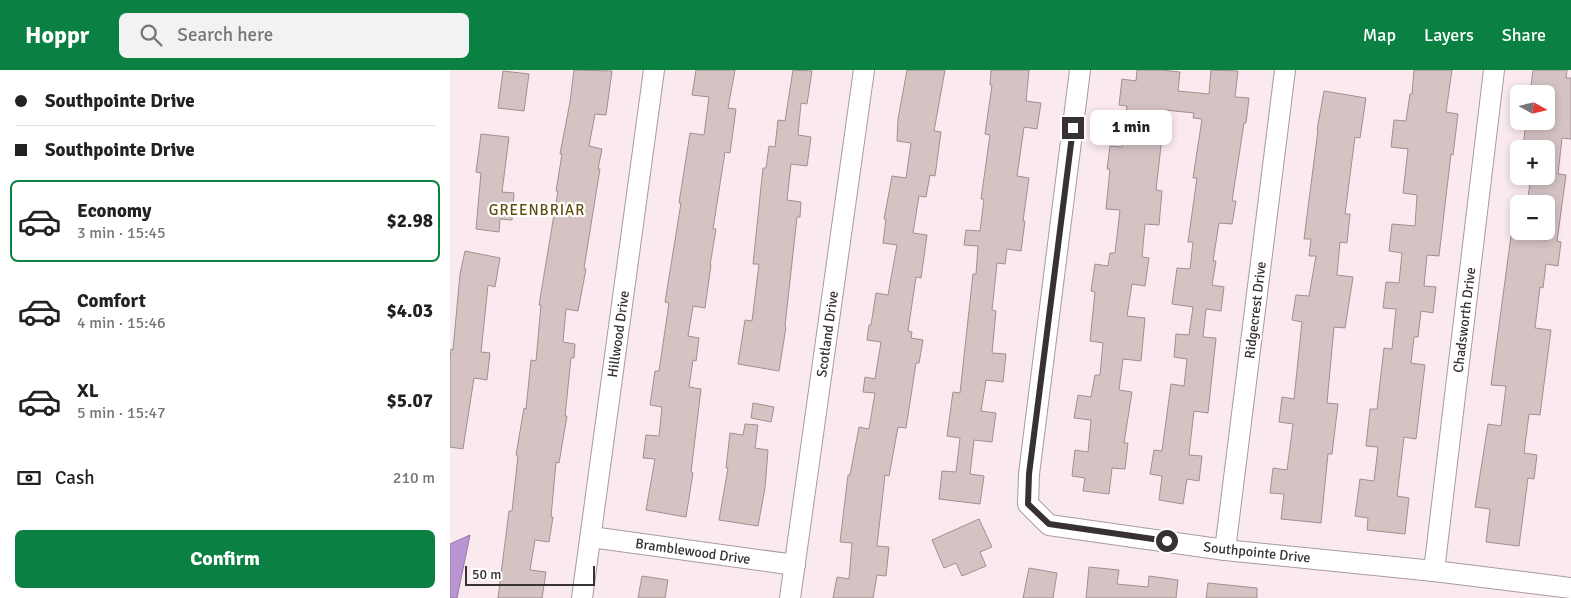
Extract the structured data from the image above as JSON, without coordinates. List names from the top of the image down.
{
  "streets": {
    "street": [
      "Ridgecrest Drive",
      "Chadsworth Drive",
      "Hillwood Drive",
      "Scotland Drive",
      "Bramblewood Drive",
      "Southpointe Drive"
    ]
  },
  "crossings": [
    ["Ridgecrest Drive", "Southpointe Drive"],
    ["Chadsworth Drive", "Southpointe Drive"],
    ["Hillwood Drive", "Bramblewood Drive"],
    ["Scotland Drive", "Bramblewood Drive"]
  ],
  "districts": ["GREENBRIAR"],
  "scale_bar": "50 m",
  "north": "right",
  "page": {
    "header": "Hoppr",
    "search": "Search here",
    "nav": ["Map", "Layers", "Share"],
    "banner": ["Southpointe Drive", "Southpointe Drive"],
    "map_buttons": ["+", "−"],
    "bubble": "1 min",
    "list": [
      {
        "name": "Economy",
        "note": "3 min · 15:45",
        "value": "$2.98"
      },
      {
        "name": "Comfort",
        "note": "4 min · 15:46",
        "value": "$4.03"
      },
      {
        "name": "XL",
        "note": "5 min · 15:47",
        "value": "$5.07"
      }
    ],
    "pay": ["Cash", "210 m"],
    "buttons": "Confirm",
    "scale": "50 m"
  }
}
